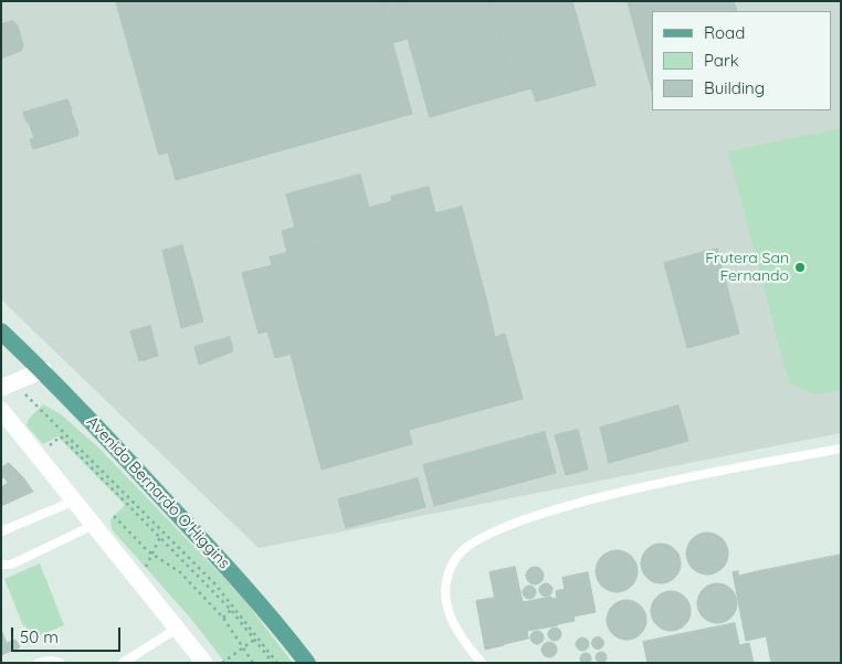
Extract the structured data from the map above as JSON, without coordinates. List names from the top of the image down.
{
  "streets": {
    "main road": ["Avenida Bernardo O'Higgins"]
  },
  "places": ["Frutera San Fernando"],
  "legend": ["Road", "Park", "Building"],
  "scale_bar": "50 m"
}
